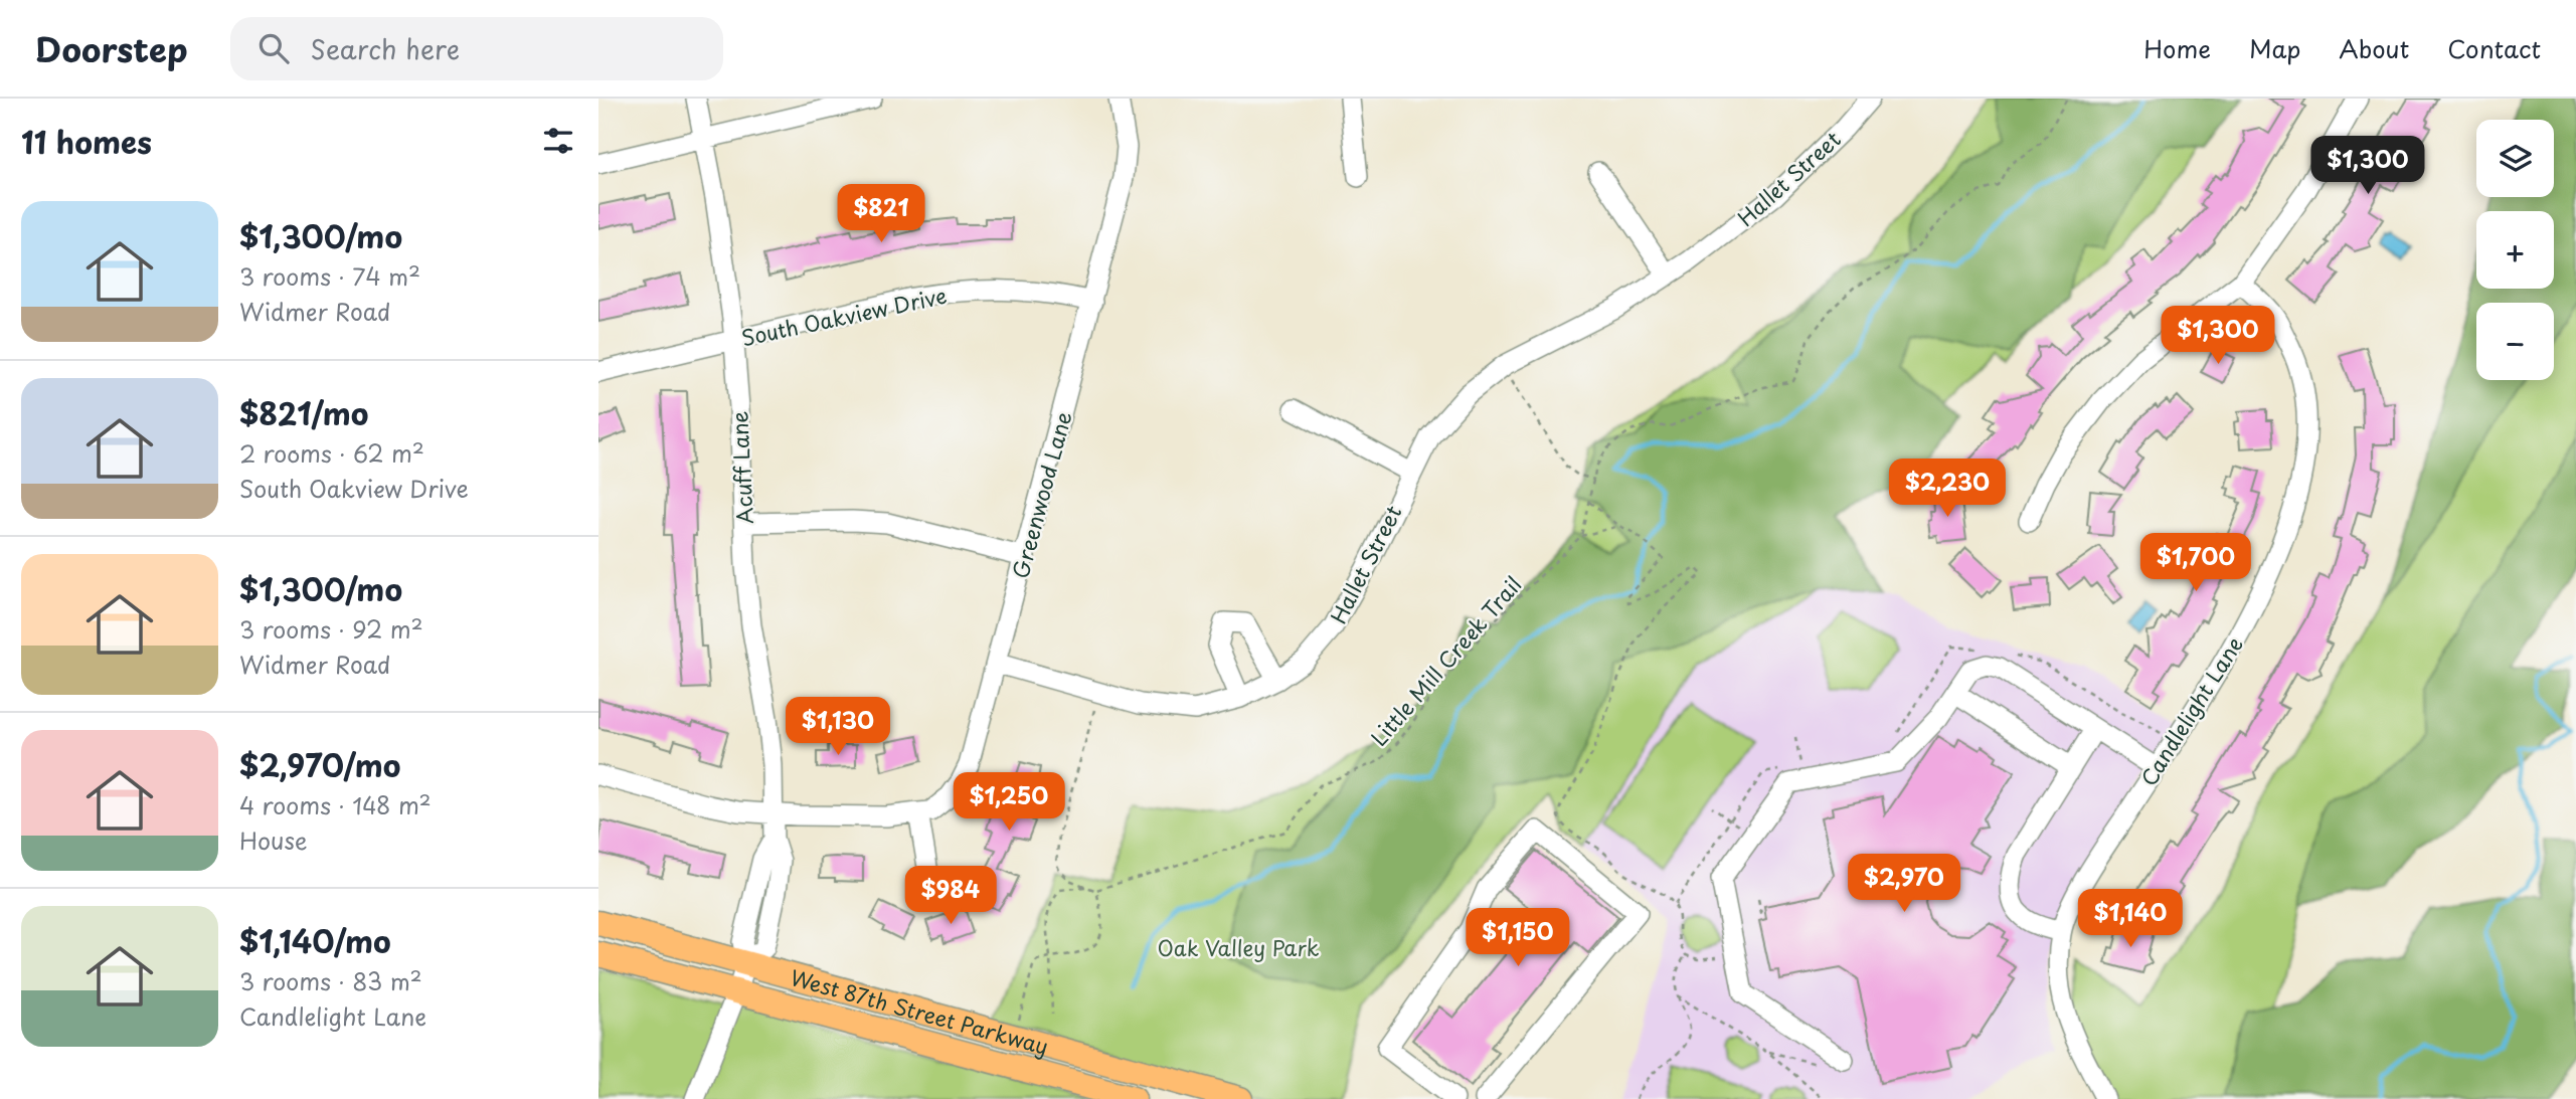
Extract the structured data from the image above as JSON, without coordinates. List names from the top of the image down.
{
  "streets": {
    "main road": ["West 87th Street Parkway"],
    "street": [
      "Hallet Street",
      "South Oakview Drive",
      "Acuff Lane",
      "Greenwood Lane",
      "Candlelight Lane"
    ],
    "path": ["Little Mill Creek Trail"]
  },
  "crossings": [
    ["Hallet Street", "Greenwood Lane"],
    ["South Oakview Drive", "Acuff Lane"],
    ["South Oakview Drive", "Greenwood Lane"],
    ["Acuff Lane", "West 87th Street Parkway"]
  ],
  "parks": ["Oak Valley Park"],
  "page": {
    "header": "Doorstep",
    "search": "Search here",
    "nav": [
      "Home",
      "Map",
      "About",
      "Contact"
    ],
    "heading": "11 homes",
    "map_buttons": ["+", "−"],
    "price": [
      "$1,300",
      "$821",
      "$1,300",
      "$2,230",
      "$1,700",
      "$1,130",
      "$1,250",
      "$2,970",
      "$984",
      "$1,140",
      "$1,150"
    ],
    "list": [
      {
        "name": "$1,300/mo",
        "note": "3 rooms · 74 m² · Widmer Road"
      },
      {
        "name": "$821/mo",
        "note": "2 rooms · 62 m² · South Oakview Drive"
      },
      {
        "name": "$1,300/mo",
        "note": "3 rooms · 92 m² · Widmer Road"
      },
      {
        "name": "$2,970/mo",
        "note": "4 rooms · 148 m² · House"
      },
      {
        "name": "$1,140/mo",
        "note": "3 rooms · 83 m² · Candlelight Lane"
      }
    ]
  }
}
